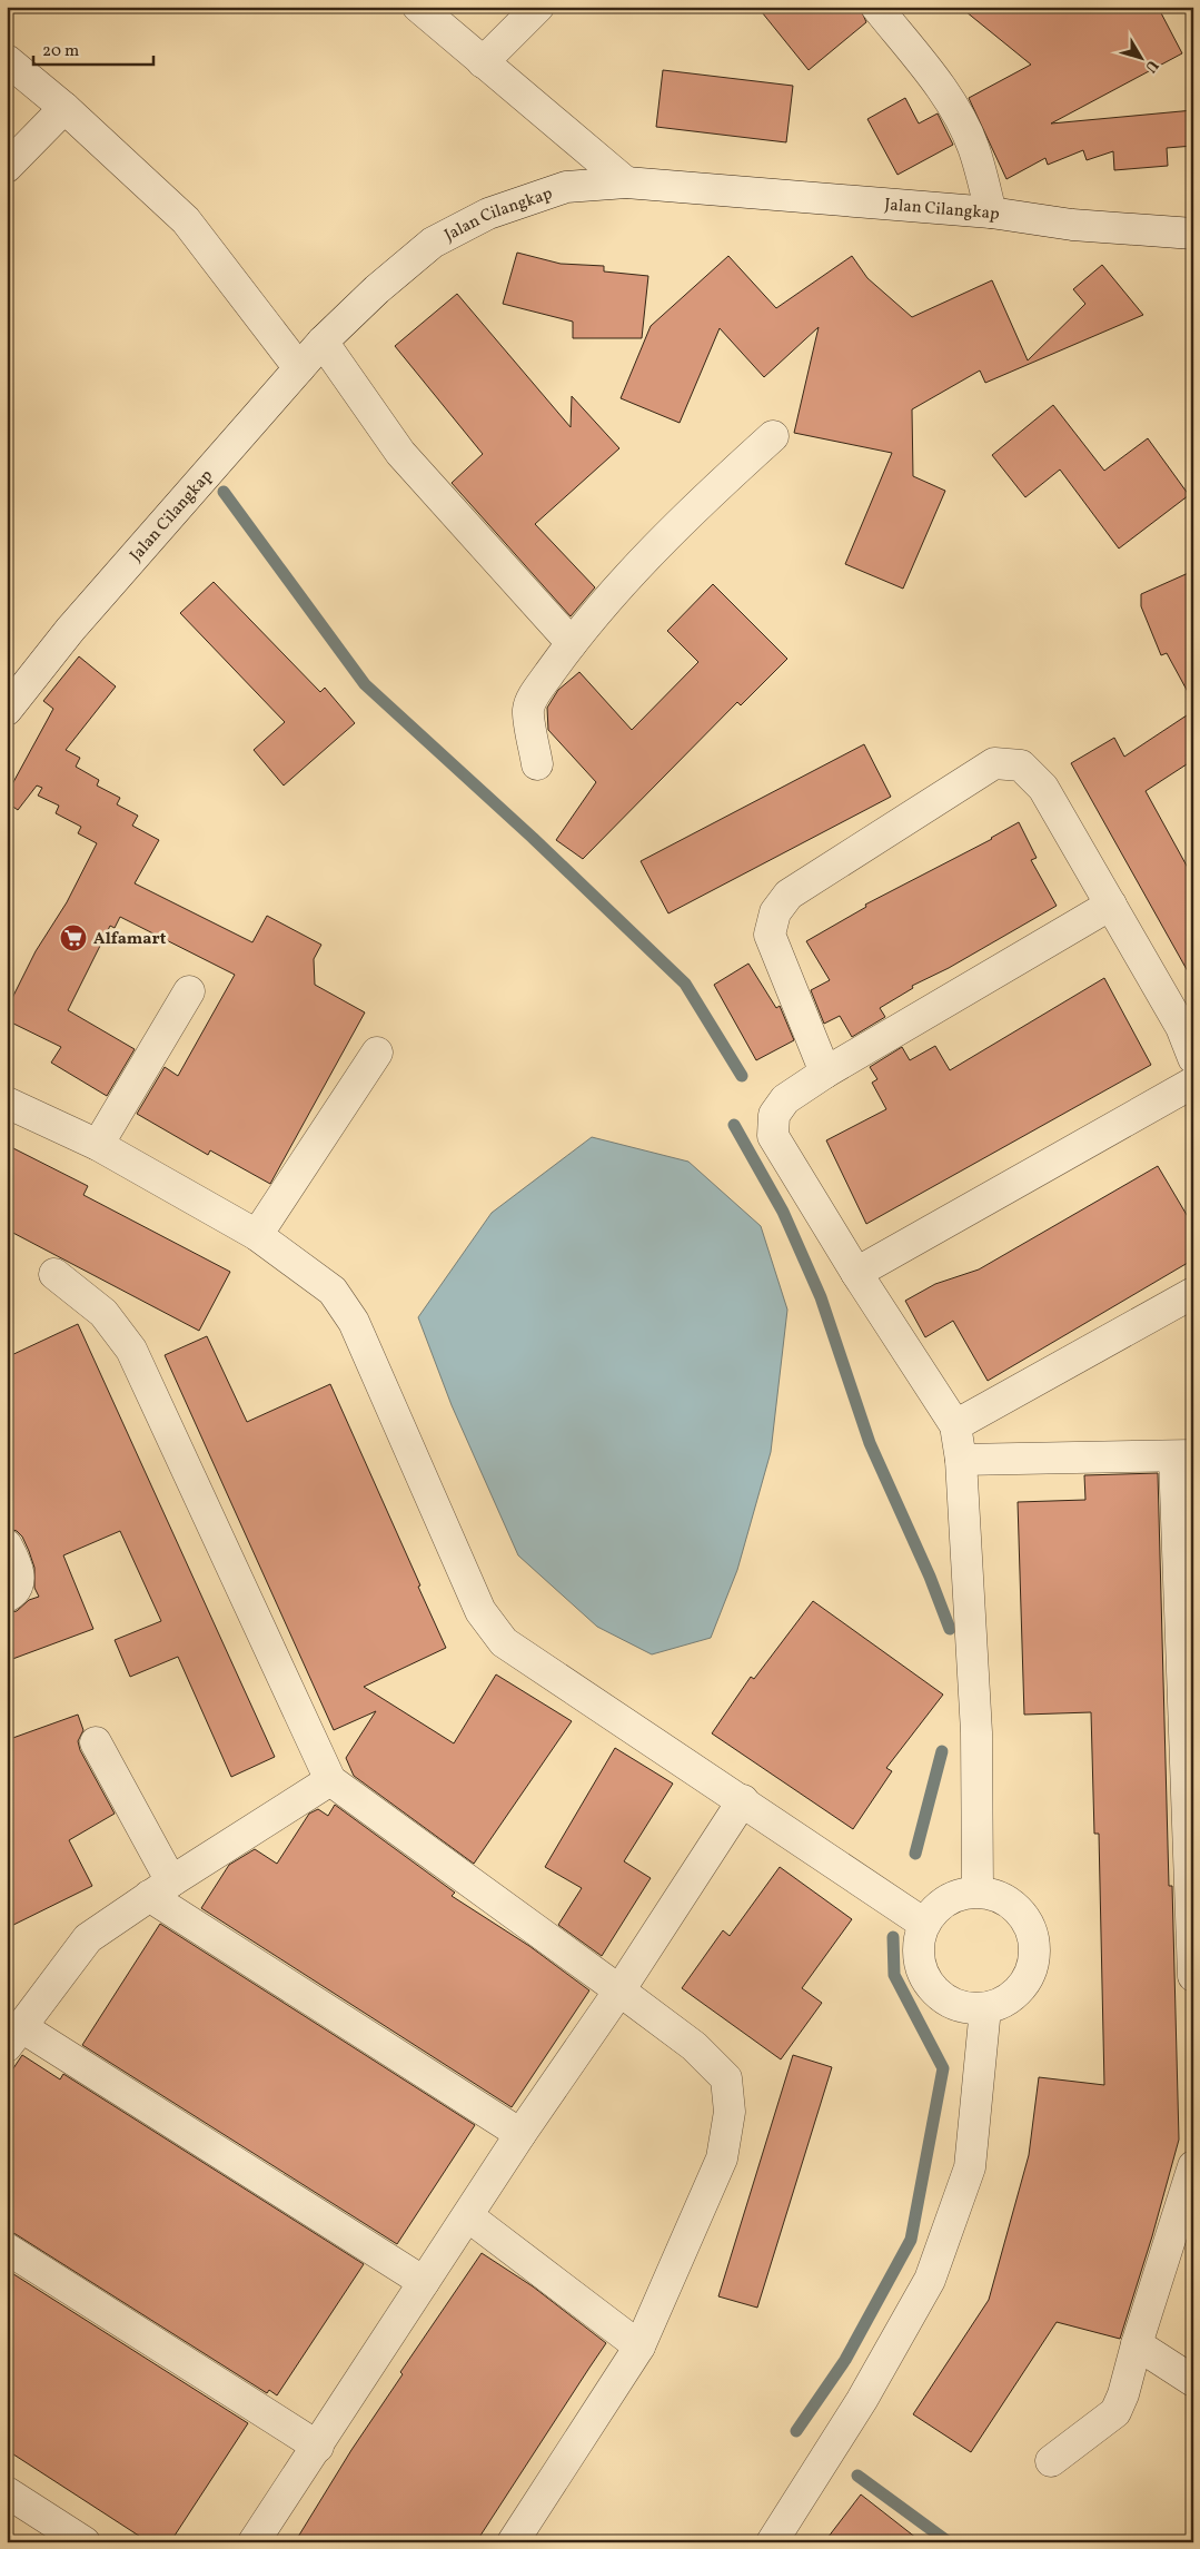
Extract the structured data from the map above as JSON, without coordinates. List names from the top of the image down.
{
  "streets": {
    "street": ["Jalan Cilangkap"]
  },
  "places": {
    "supermarket": ["Alfamart"]
  },
  "scale_bar": "20 m",
  "north": "bottom right"
}
